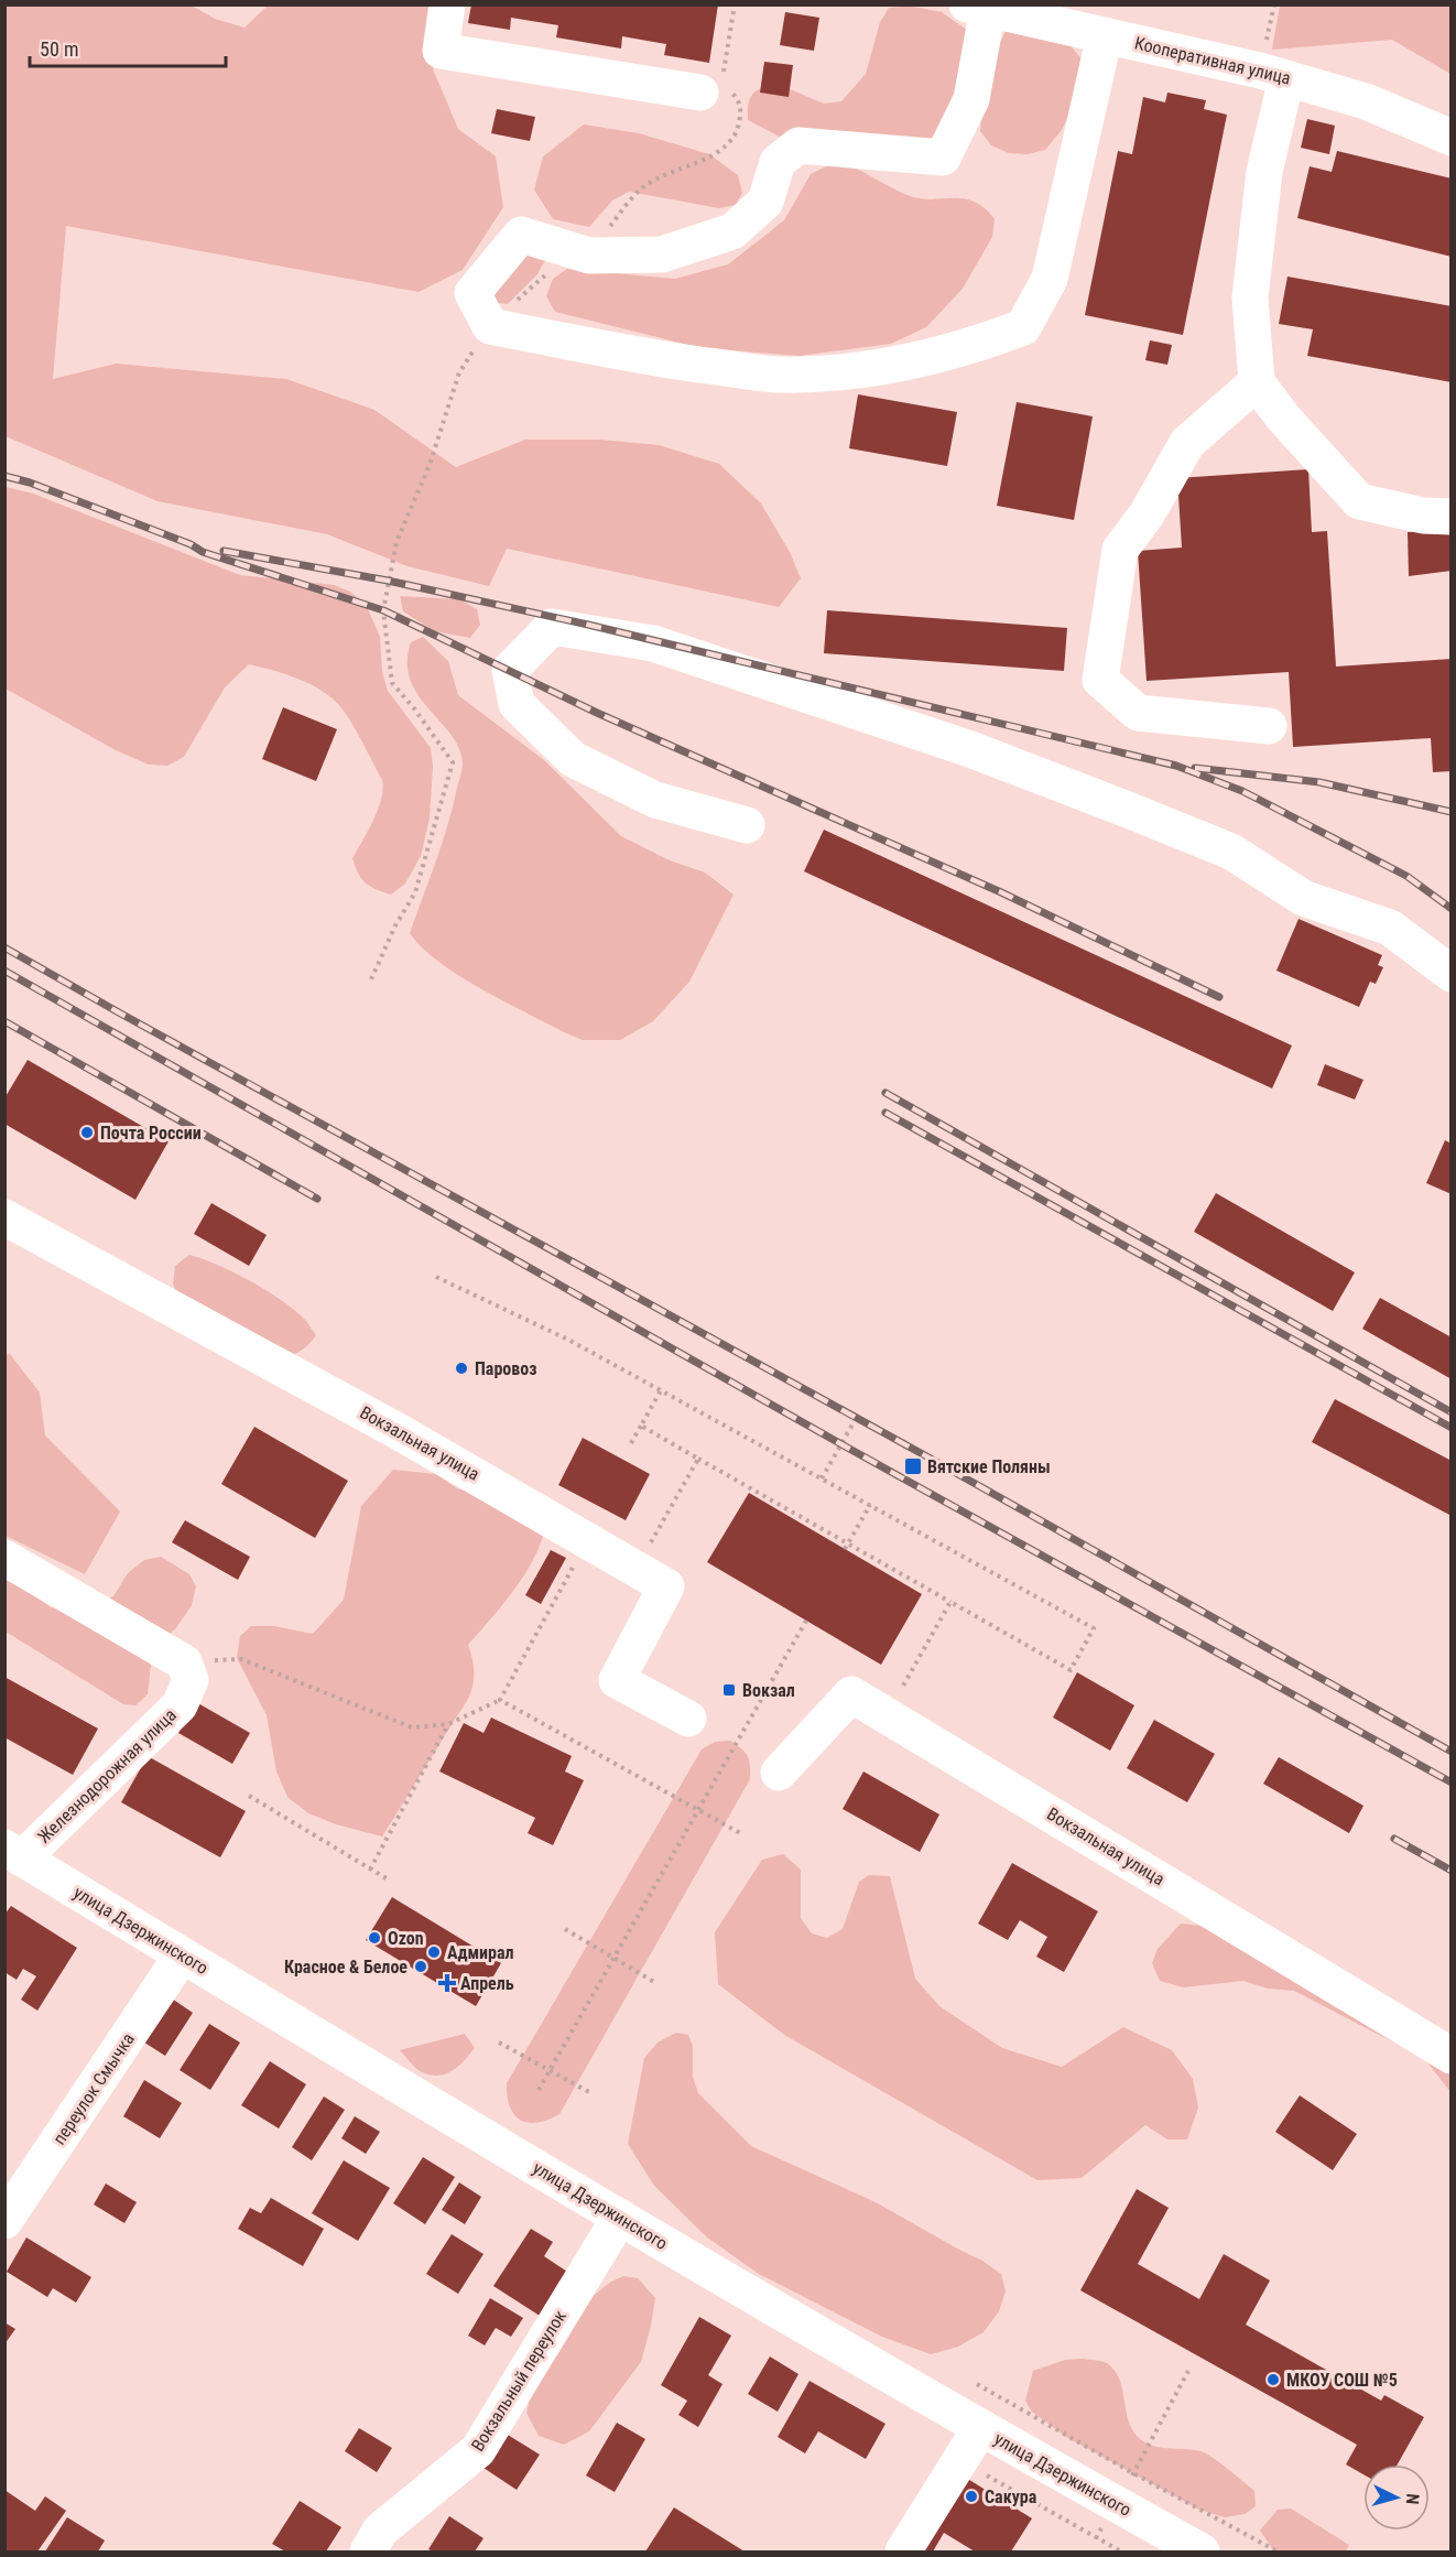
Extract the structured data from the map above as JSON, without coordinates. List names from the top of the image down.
{
  "streets": {
    "street": [
      "Кооперативная улица",
      "Вокзальная улица",
      "Железнодорожная улица",
      "улица Дзержинского",
      "переулок Смычка",
      "Вокзальный переулок"
    ]
  },
  "crossings": [
    ["Железнодорожная улица", "улица Дзержинского"],
    ["улица Дзержинского", "переулок Смычка"],
    ["улица Дзержинского", "Вокзальный переулок"]
  ],
  "places": {
    "other": [
      "Почта России",
      "Паровоз",
      "Ozon",
      "Адмирал",
      "Красное & Белое",
      "МКОУ СОШ №5",
      "Сакура"
    ],
    "transit": ["Вятские Поляны", "Вокзал"],
    "health": ["Апрель"]
  },
  "scale_bar": "50 m",
  "north": "right"
}
